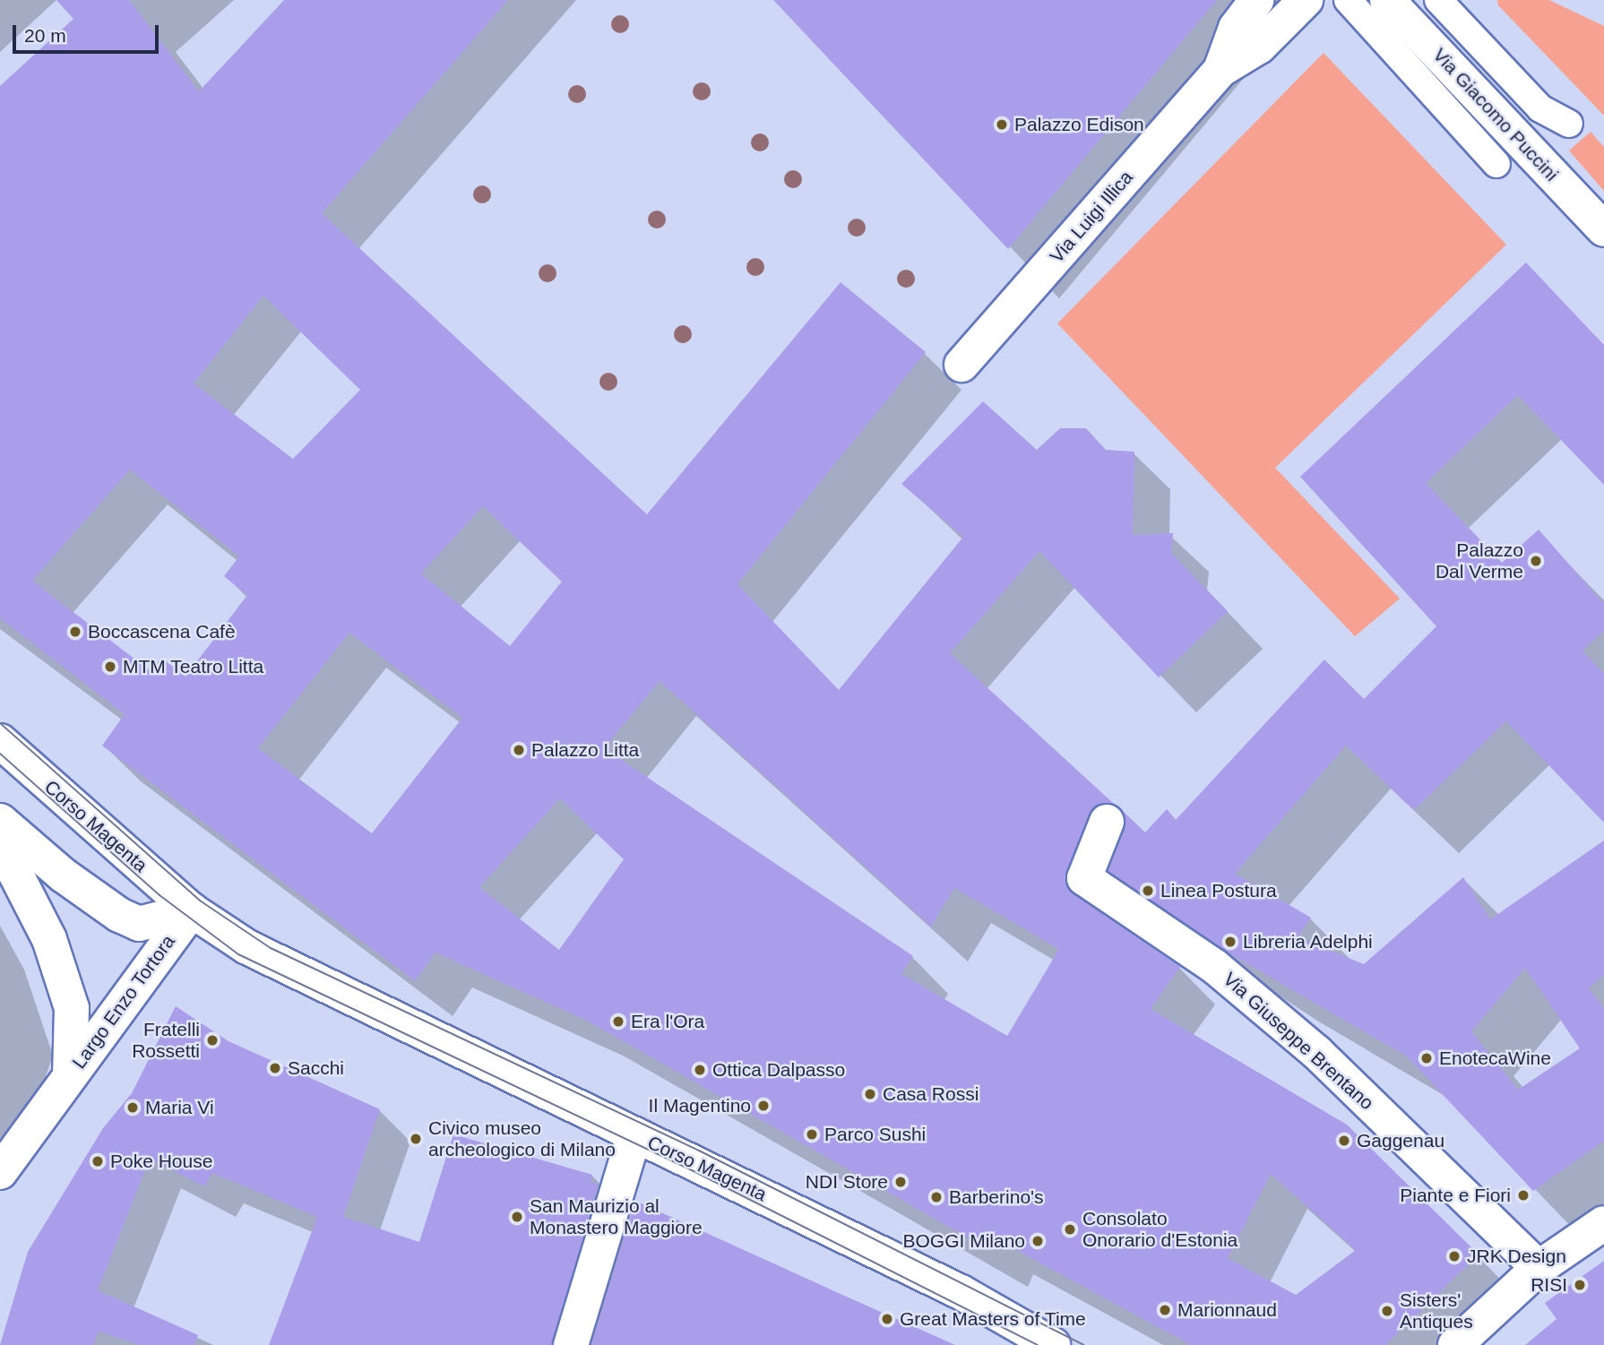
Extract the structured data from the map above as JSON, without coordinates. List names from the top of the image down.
{
  "streets": {
    "street": [
      "Via Giacomo Puccini",
      "Via Luigi Illica",
      "Corso Magenta",
      "Largo Enzo Tortora",
      "Via Giuseppe Brentano"
    ]
  },
  "crossings": [
    ["Corso Magenta", "Largo Enzo Tortora"]
  ],
  "places": [
    "Palazzo Edison",
    "Palazzo Dal Verme",
    "Boccascena Cafè",
    "MTM Teatro Litta",
    "Palazzo Litta",
    "Linea Postura",
    "Libreria Adelphi",
    "Era l'Ora",
    "Fratelli Rossetti",
    "EnotecaWine",
    "Sacchi",
    "Ottica Dalpasso",
    "Casa Rossi",
    "Il Magentino",
    "Maria Vi",
    "Parco Sushi",
    "Civico museo archeologico di Milano",
    "Gaggenau",
    "Poke House",
    "NDI Store",
    "Piante e Fiori",
    "Barberino's",
    "San Maurizio al Monastero Maggiore",
    "Consolato Onorario d'Estonia",
    "BOGGI Milano",
    "JRK Design",
    "RISI",
    "Marionnaud",
    "Sisters' Antiques",
    "Great Masters of Time"
  ],
  "scale_bar": "20 m"
}
